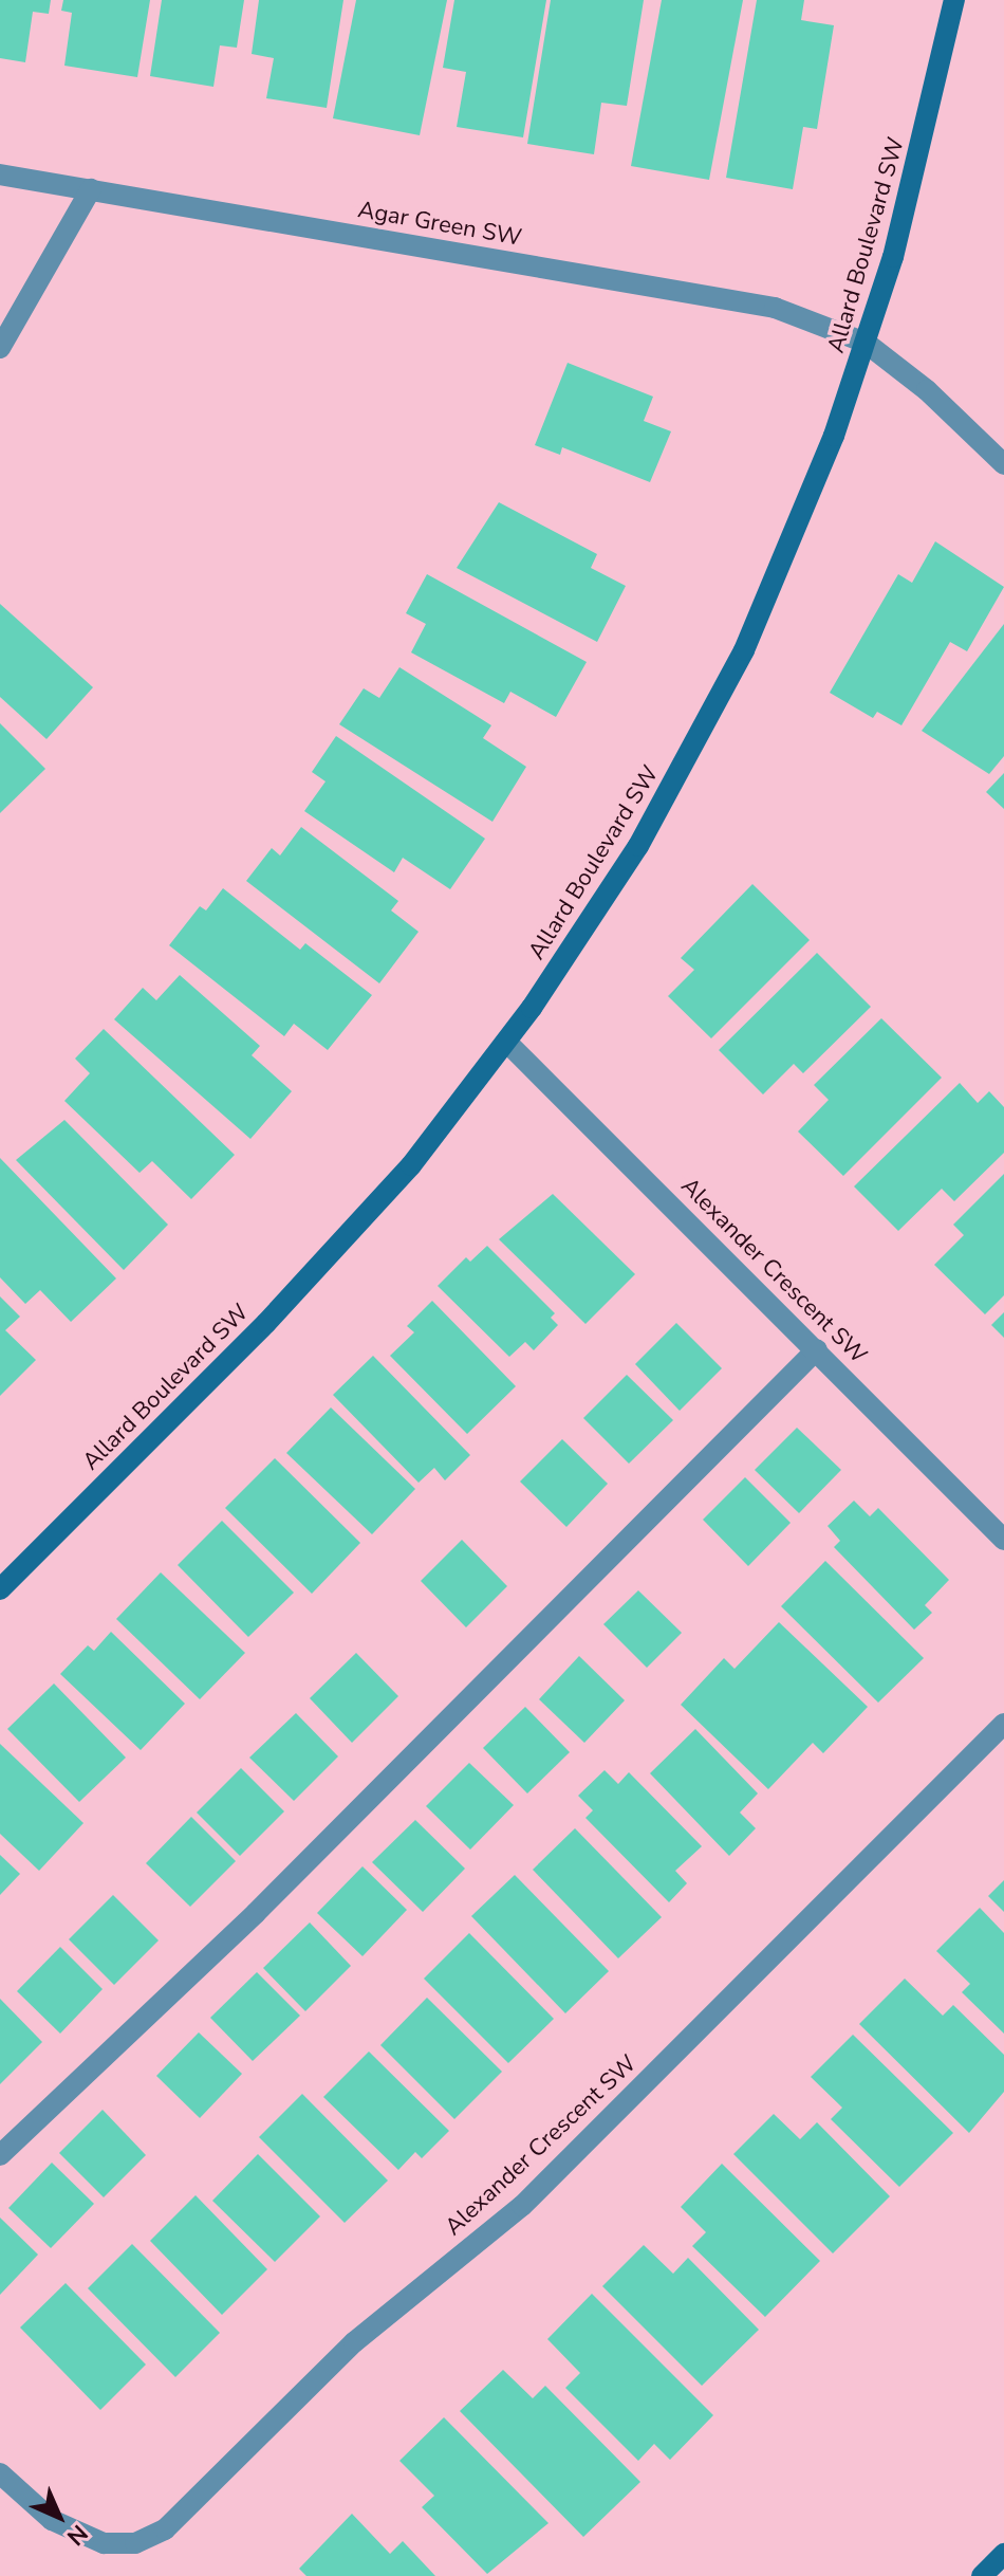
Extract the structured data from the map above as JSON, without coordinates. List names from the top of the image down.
{
  "streets": {
    "street": ["Agar Green SW", "Allard Boulevard SW", "Alexander Crescent SW"]
  },
  "crossings": [
    ["Agar Green SW", "Allard Boulevard SW"],
    ["Allard Boulevard SW", "Alexander Crescent SW"]
  ],
  "north": "bottom right"
}
